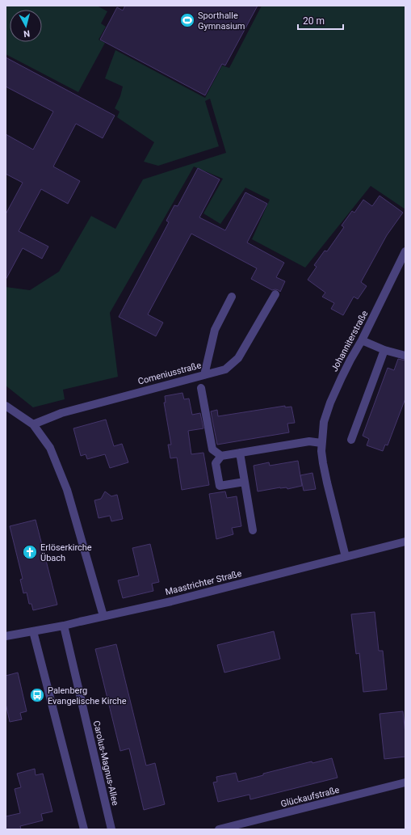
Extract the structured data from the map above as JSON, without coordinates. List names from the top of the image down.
{
  "streets": {
    "street": [
      "Johanniterstraße",
      "Comeniusstraße",
      "Maastrichter Straße",
      "Carolus-Magnus-Allee",
      "Glückaufstraße"
    ]
  },
  "crossings": [
    ["Johanniterstraße", "Maastrichter Straße"],
    ["Maastrichter Straße", "Carolus-Magnus-Allee"]
  ],
  "places": {
    "sports": ["Sporthalle Gymnasium"],
    "church": ["Erlöserkirche Übach"],
    "bus stop": ["Palenberg Evangelische Kirche"]
  },
  "scale_bar": "20 m",
  "north": "bottom"
}
